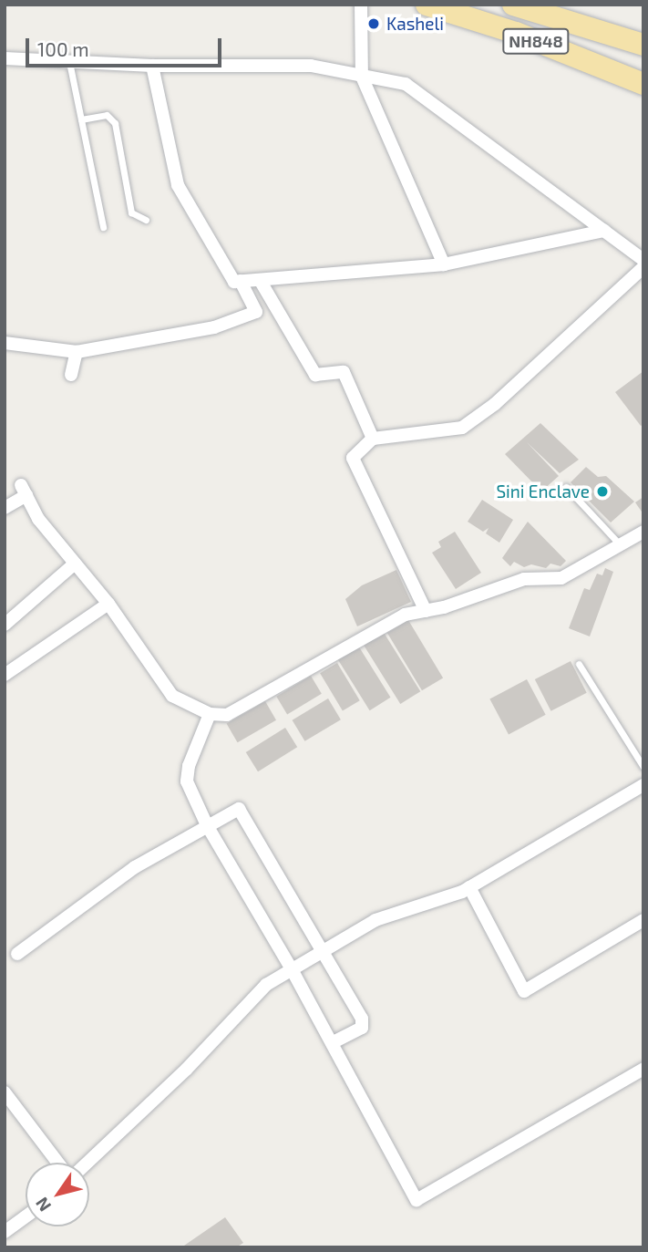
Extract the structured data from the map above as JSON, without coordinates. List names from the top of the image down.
{
  "streets": {
    "highway": ["NH848"]
  },
  "places": ["Kasheli", "Sini Enclave"],
  "scale_bar": "100 m",
  "north": "bottom left"
}
